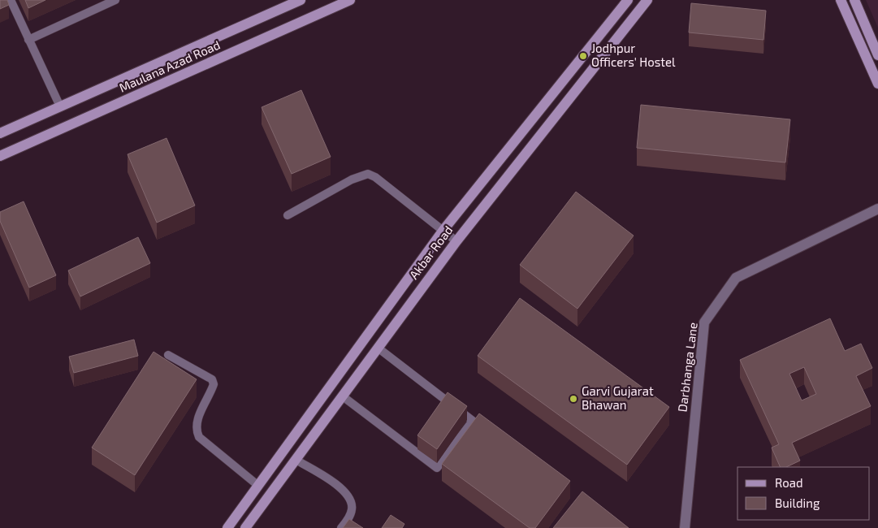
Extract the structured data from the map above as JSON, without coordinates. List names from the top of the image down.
{
  "streets": {
    "main road": ["Maulana Azad Road", "Akbar Road"],
    "street": ["Darbhanga Lane"]
  },
  "places": ["Jodhpur Officers' Hostel", "Garvi Gujarat Bhawan"],
  "legend": ["Road", "Building"]
}
